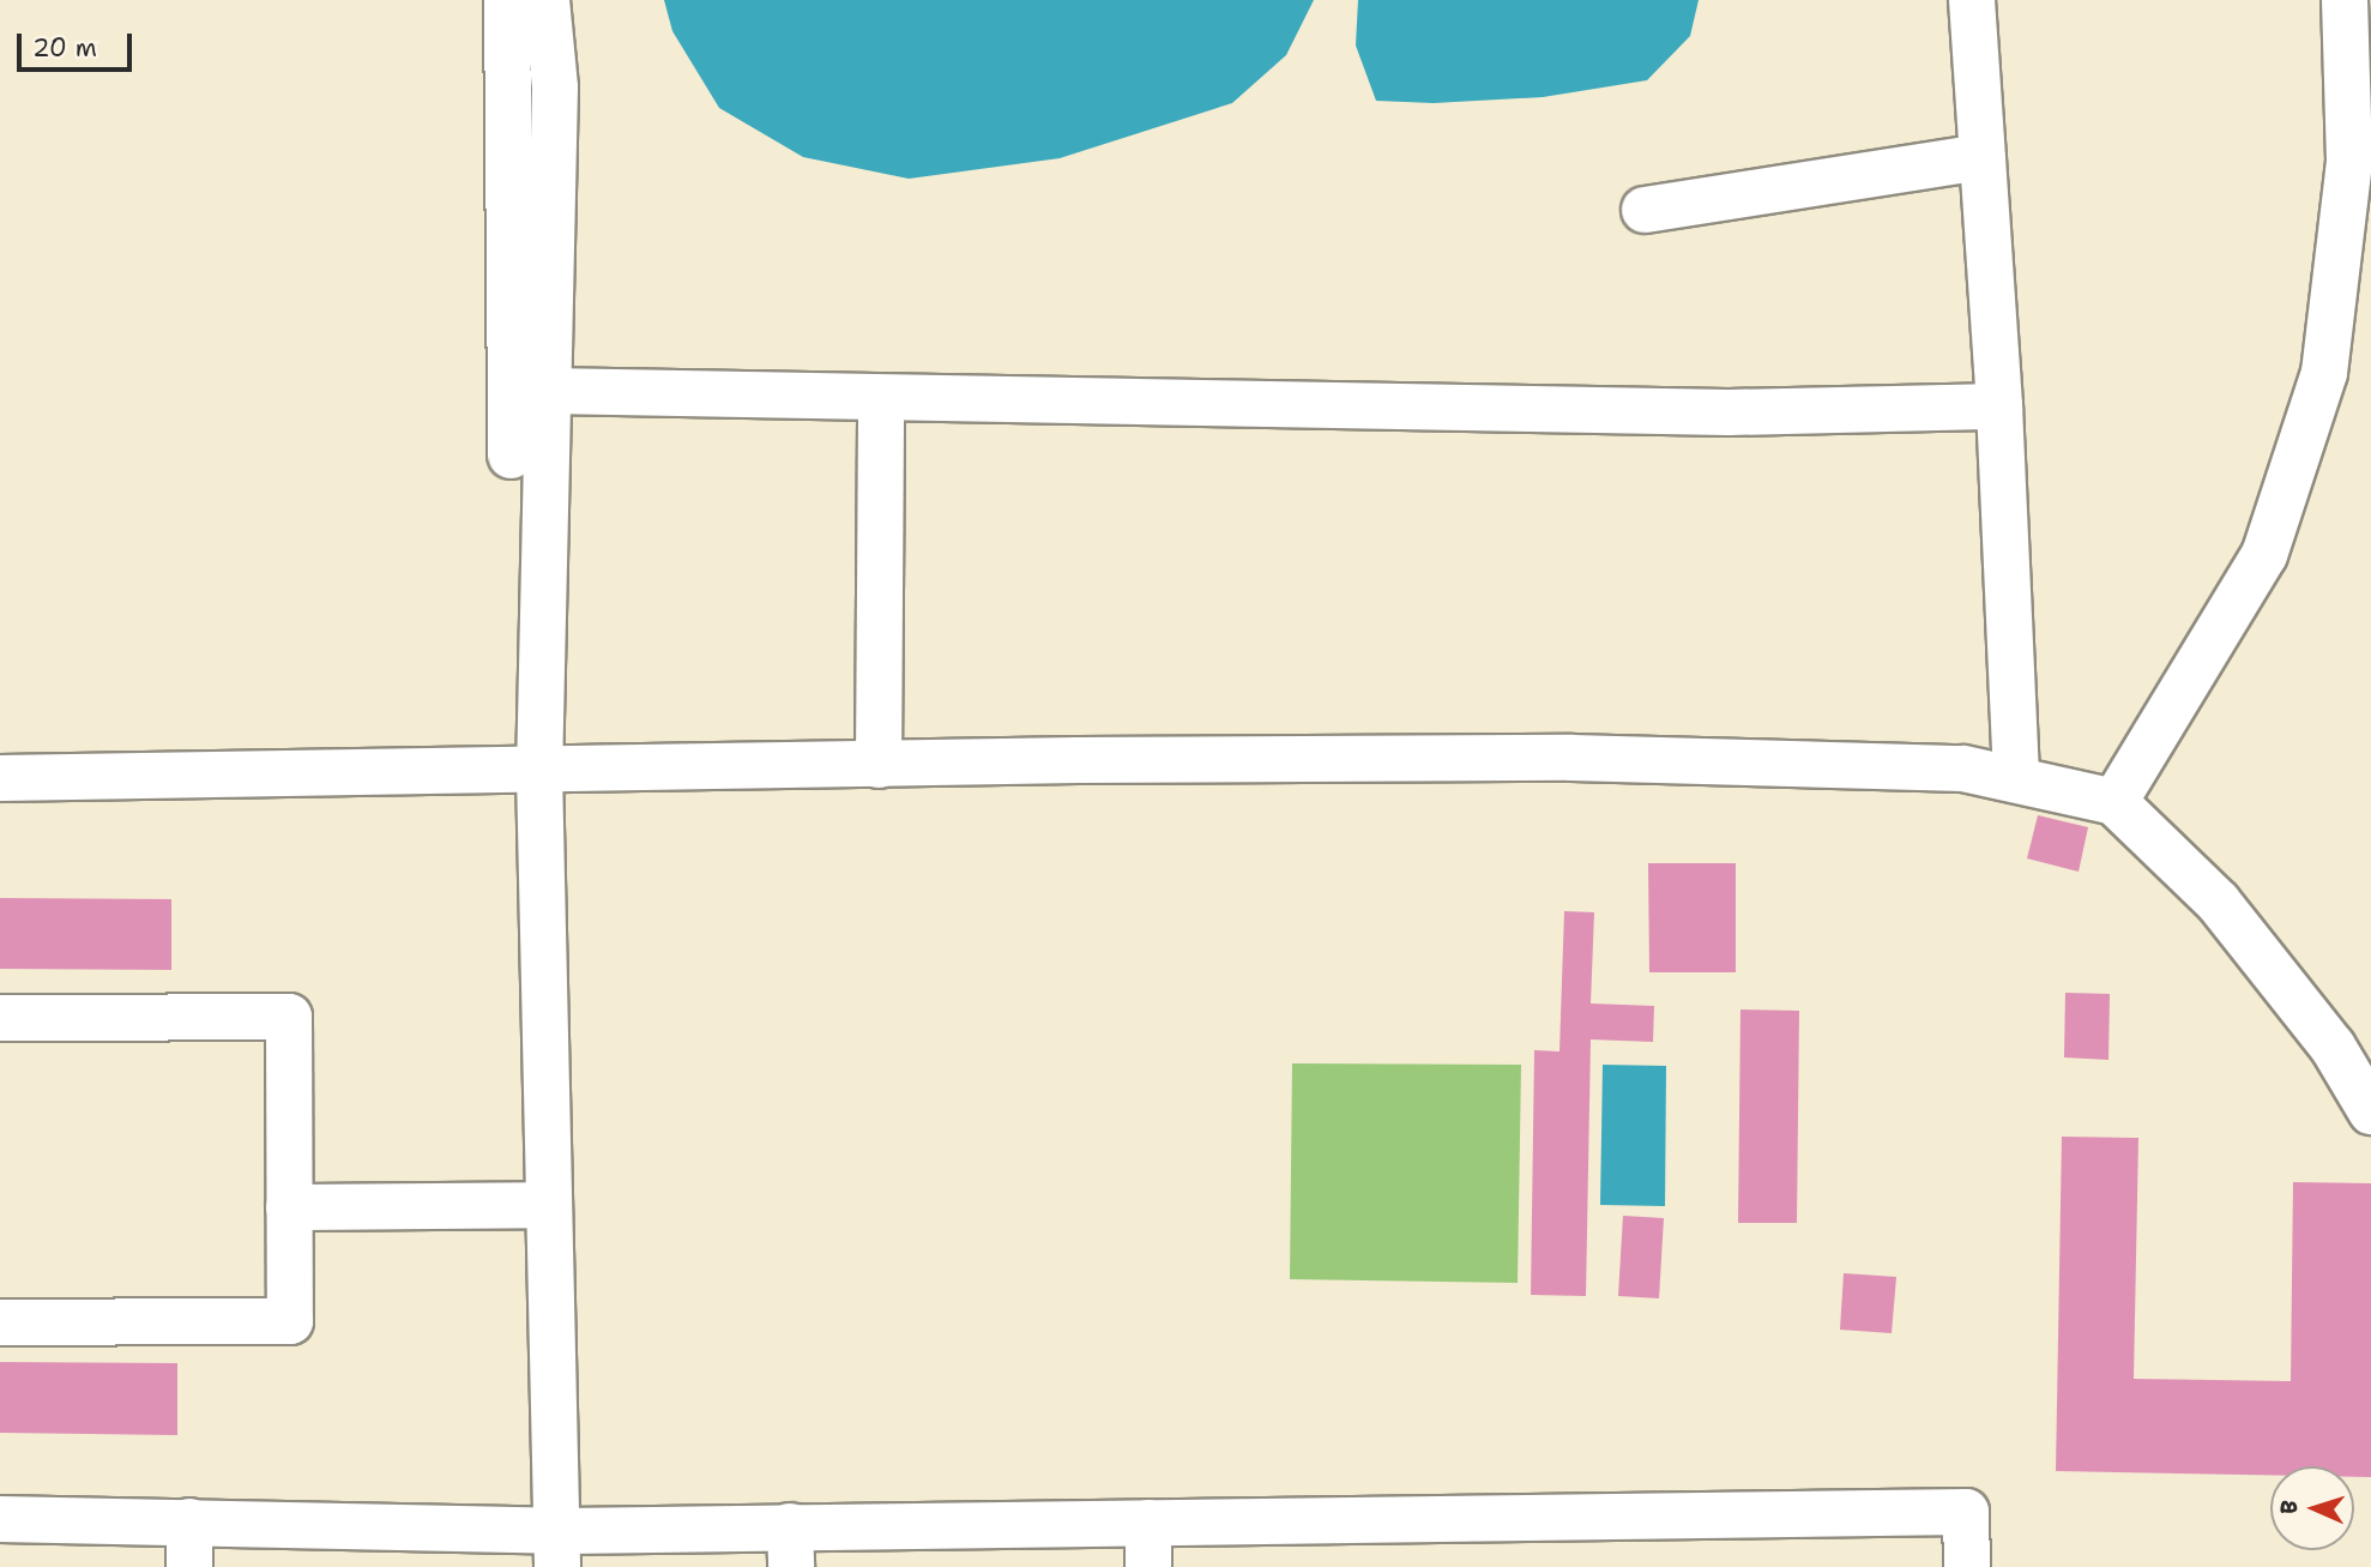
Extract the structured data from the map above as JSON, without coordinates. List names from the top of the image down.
{
  "scale_bar": "20 m",
  "north": "left"
}
